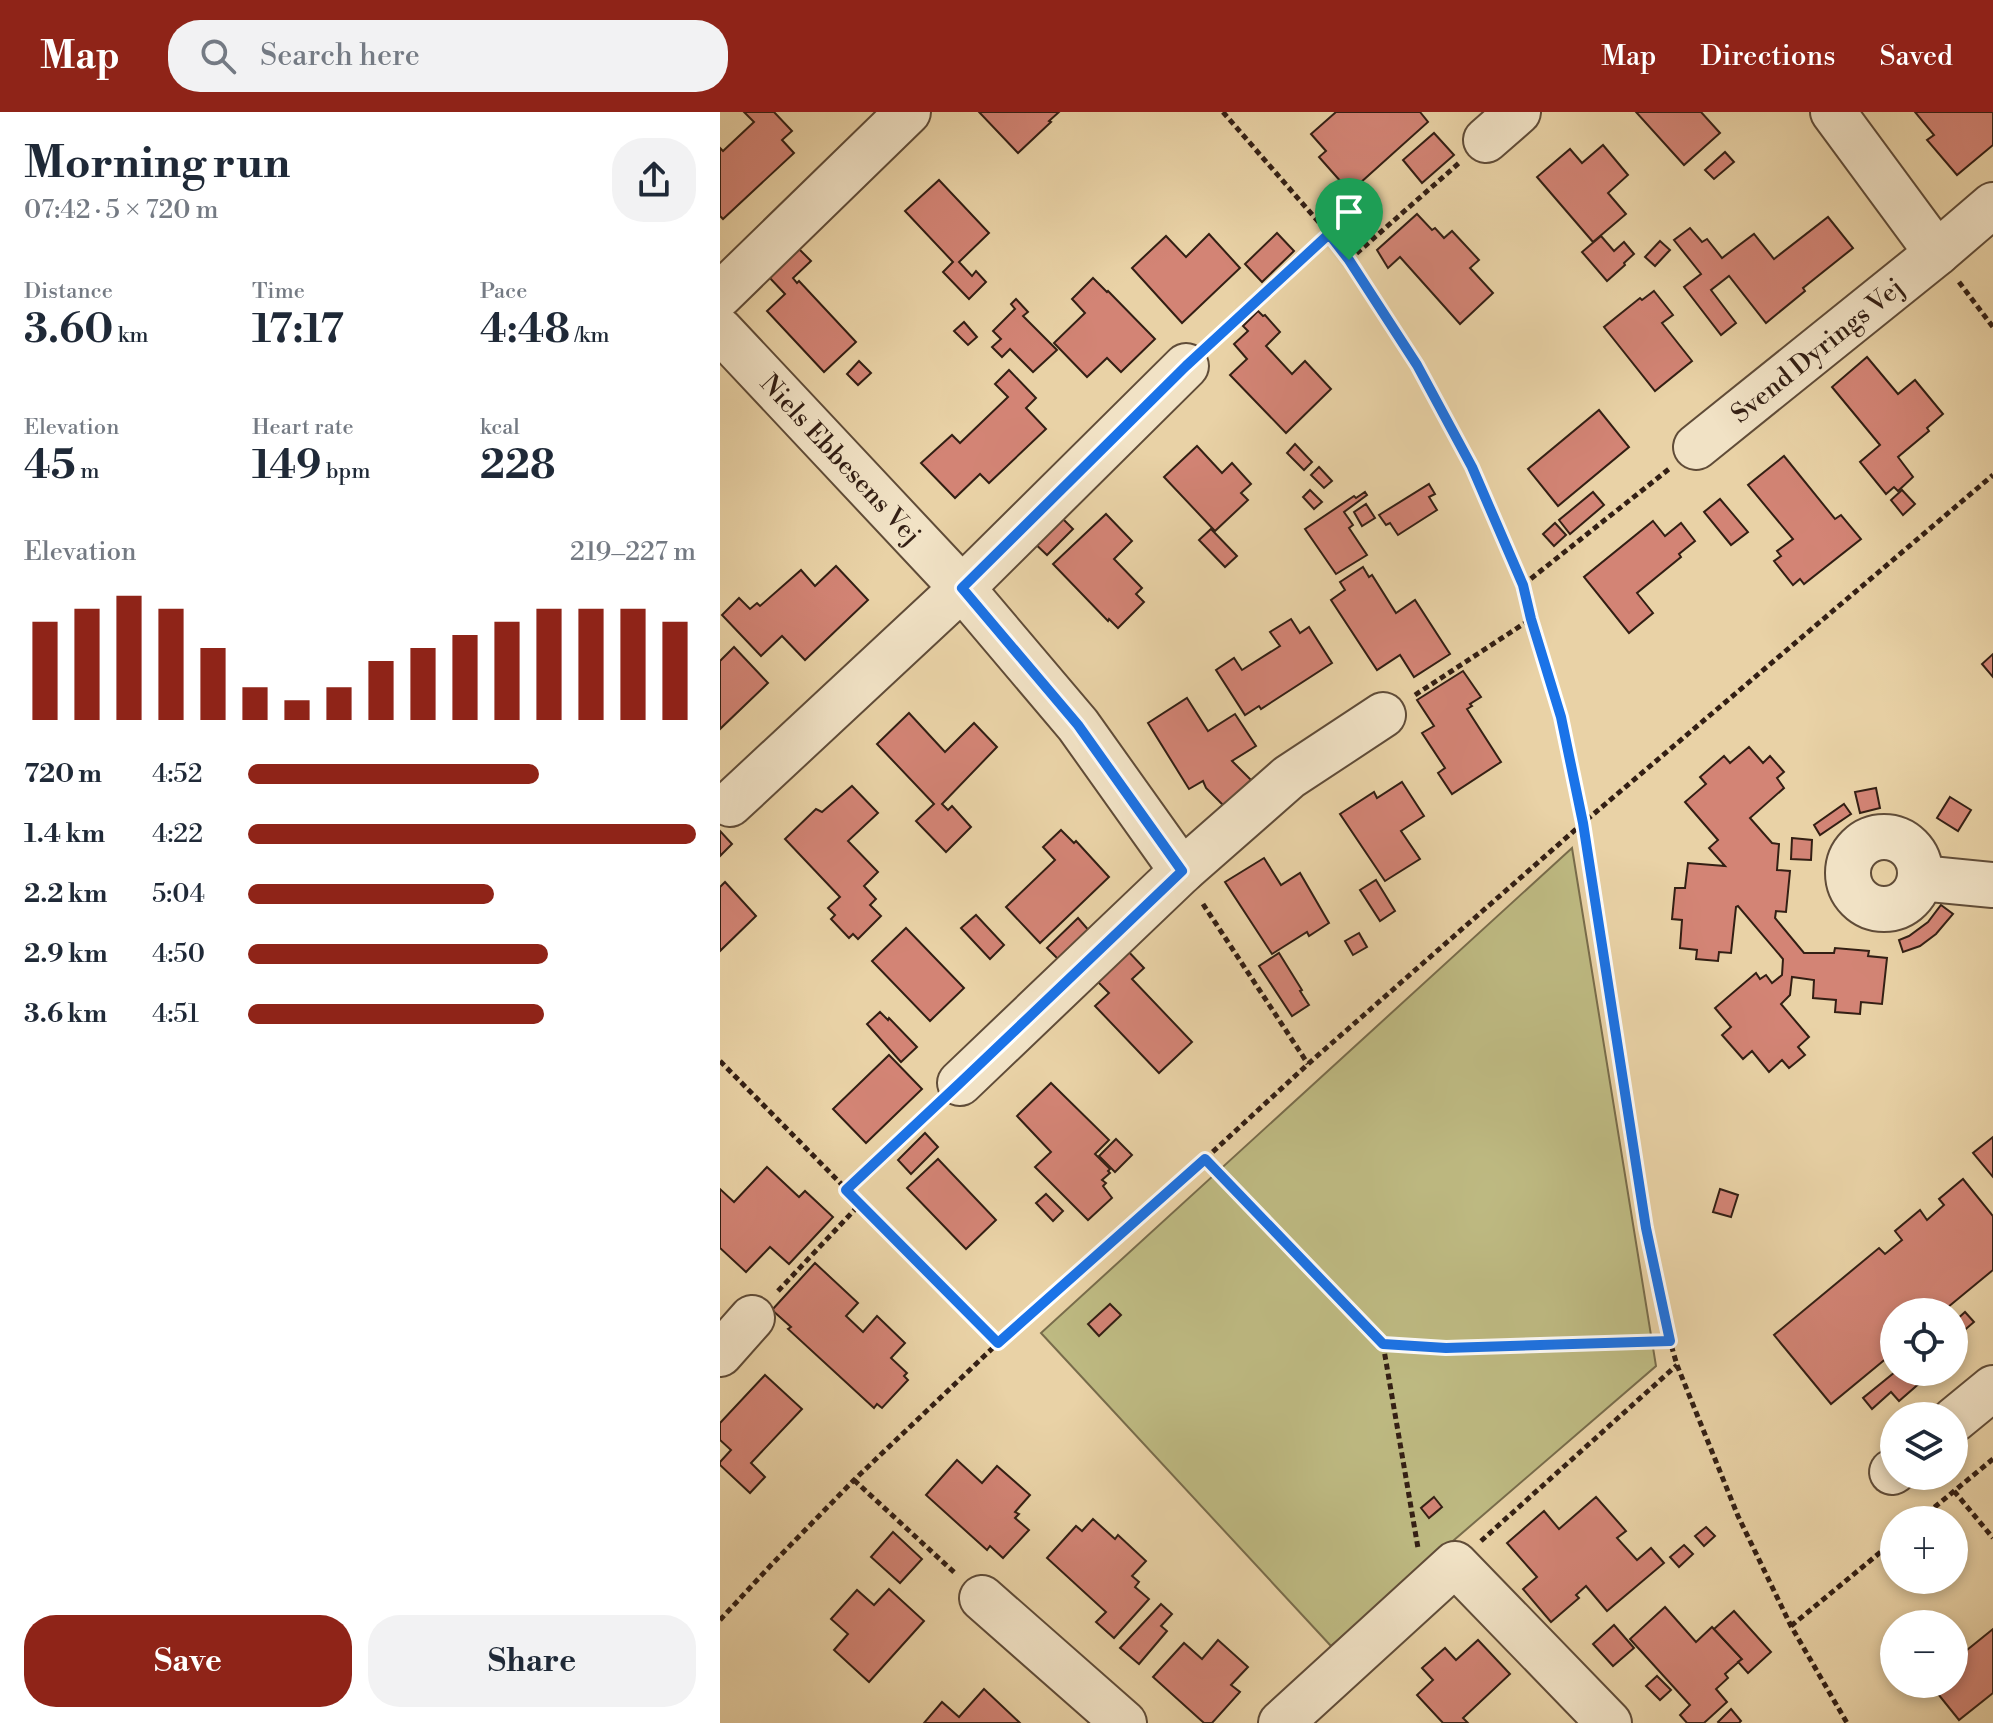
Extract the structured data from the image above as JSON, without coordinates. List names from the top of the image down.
{
  "streets": {
    "street": ["Svend Dyrings Vej", "Niels Ebbesens Vej"]
  },
  "page": {
    "header": "Map",
    "search": "Search here",
    "nav": ["Map", "Directions", "Saved"],
    "heading": ["Morning run", "07:42 · 5 × 720 m"],
    "stats": [
      ["Distance", "3.60 km"],
      ["Time", "17:17"],
      ["Pace", "4:48 /km"],
      ["Elevation", "45 m"],
      ["Heart rate", "149 bpm"],
      ["kcal", "228"]
    ],
    "chart": ["Elevation", "219–227 m"],
    "list": [
      {
        "name": "720 m",
        "note": "4:52"
      },
      {
        "name": "1.4 km",
        "note": "4:22"
      },
      {
        "name": "2.2 km",
        "note": "5:04"
      },
      {
        "name": "2.9 km",
        "note": "4:50"
      },
      {
        "name": "3.6 km",
        "note": "4:51"
      }
    ],
    "map_buttons": ["+", "−"],
    "buttons": ["Save", "Share"]
  }
}
